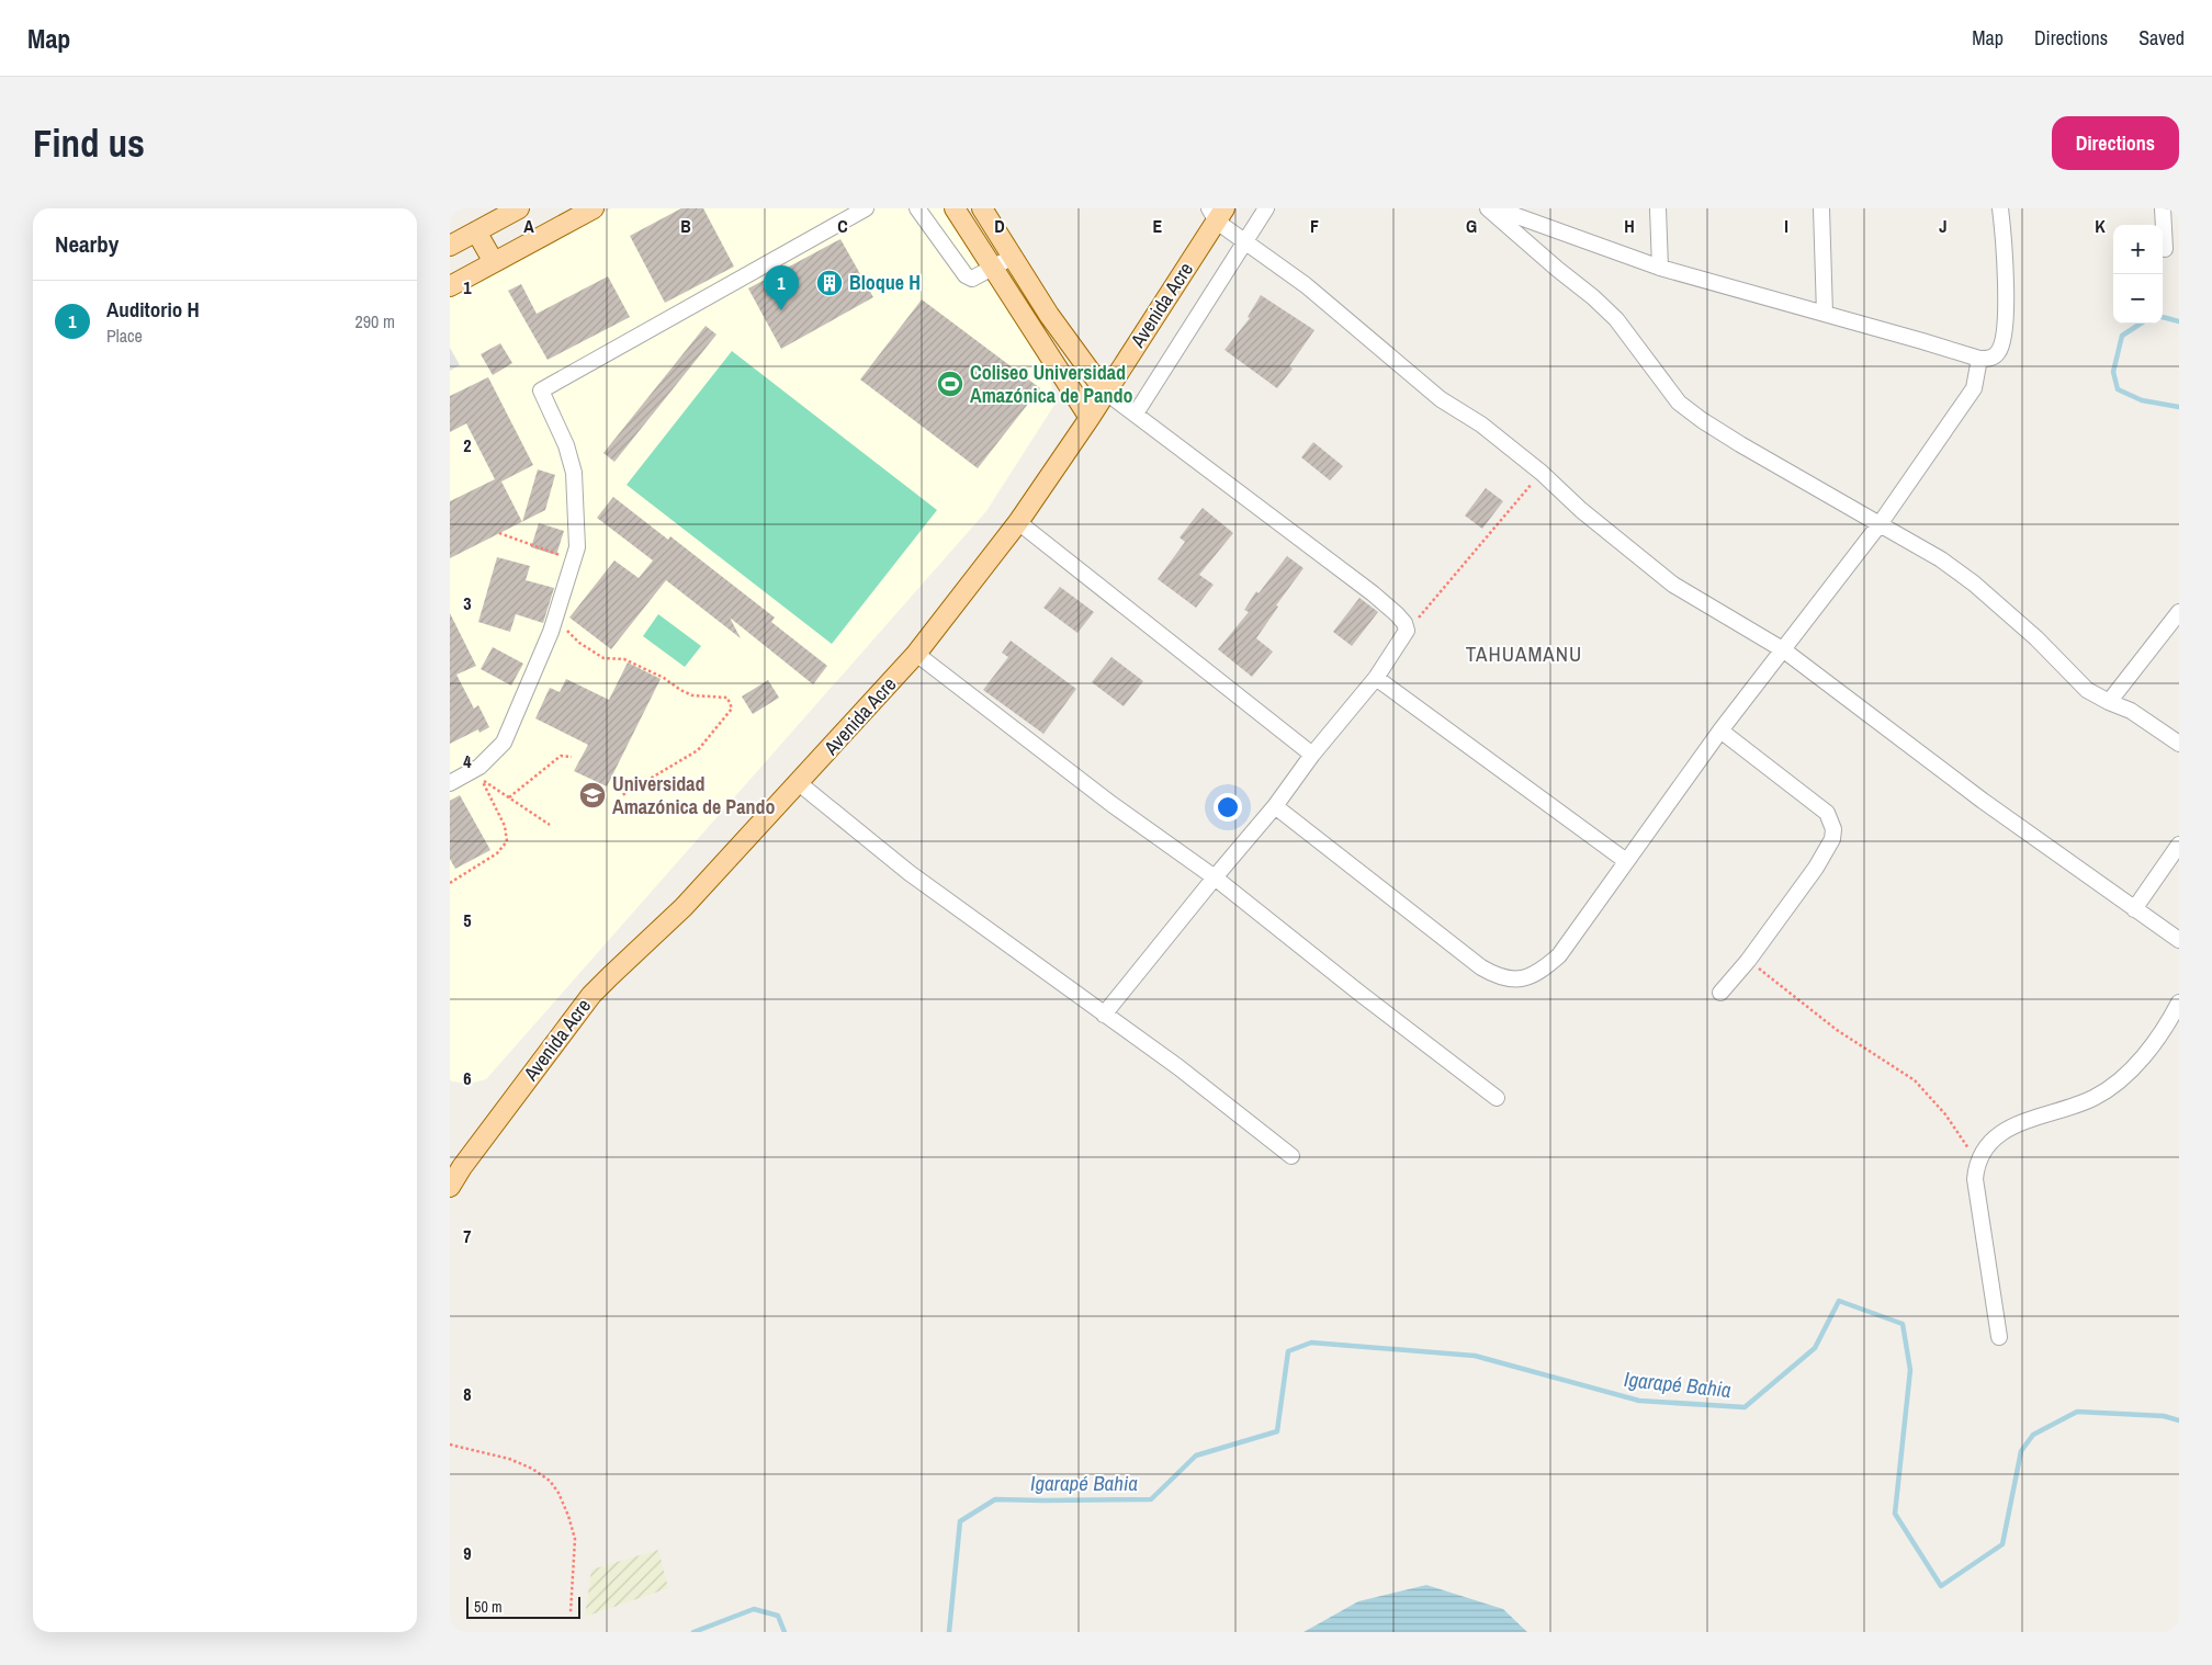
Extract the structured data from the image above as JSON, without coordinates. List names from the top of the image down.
{
  "streets": {
    "main road": ["Avenida Acre"]
  },
  "districts": ["TAHUAMANU"],
  "water": ["Igarapé Bahia"],
  "places": {
    "building": ["Bloque H"],
    "sports": ["Coliseo Universidad Amazónica de Pando"],
    "school or university": ["Universidad Amazónica de Pando"]
  },
  "scale_bar": "50 m",
  "page": {
    "header": "Map",
    "nav": ["Map", "Directions", "Saved"],
    "buttons": "Directions",
    "title": "Find us",
    "heading": "Nearby",
    "map_buttons": ["+", "−"],
    "pins": "1",
    "list": [
      {
        "mark": "1",
        "name": "Auditorio H",
        "note": "Place",
        "value": "290 m"
      }
    ],
    "scale": "50 m"
  },
  "grid": {
    "columns": [
      "A",
      "B",
      "C",
      "D",
      "E",
      "F",
      "G",
      "H",
      "I",
      "J",
      "K"
    ],
    "rows": [
      "1",
      "2",
      "3",
      "4",
      "5",
      "6",
      "7",
      "8",
      "9"
    ]
  }
}
